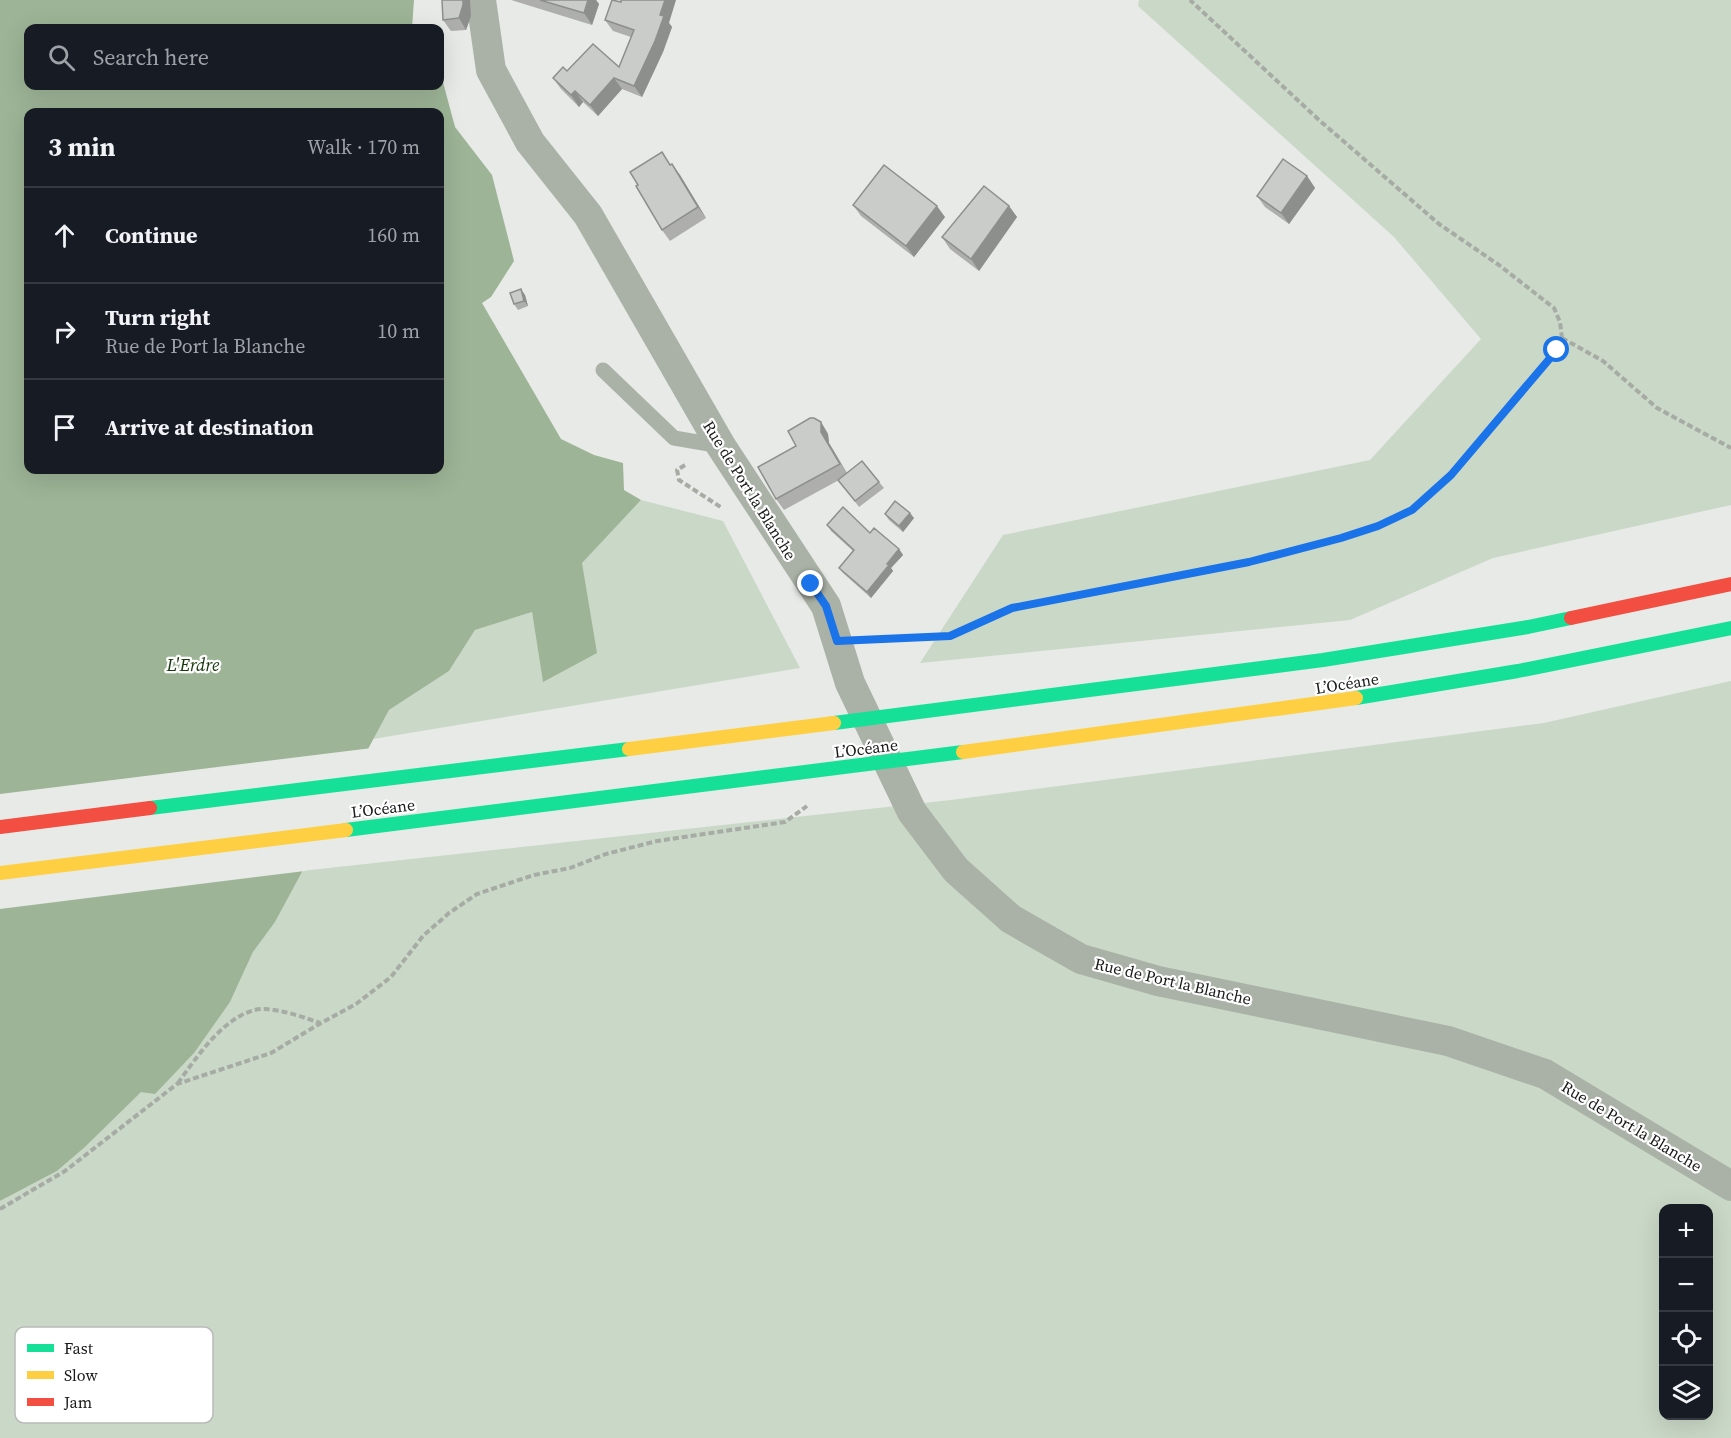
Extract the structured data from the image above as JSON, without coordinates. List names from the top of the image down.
{
  "streets": {
    "highway": ["L’Océane"],
    "street": ["Rue de Port la Blanche"]
  },
  "water": ["L'Erdre"],
  "legend": ["Fast", "Slow", "Jam"],
  "page": {
    "search": "Search here",
    "heading": ["3 min", "Walk · 170 m"],
    "list": [
      ["Continue", "160 m"],
      ["Turn right", "Rue de Port la Blanche", "10 m"],
      "Arrive at destination"
    ],
    "map_buttons": ["+", "−"]
  }
}
